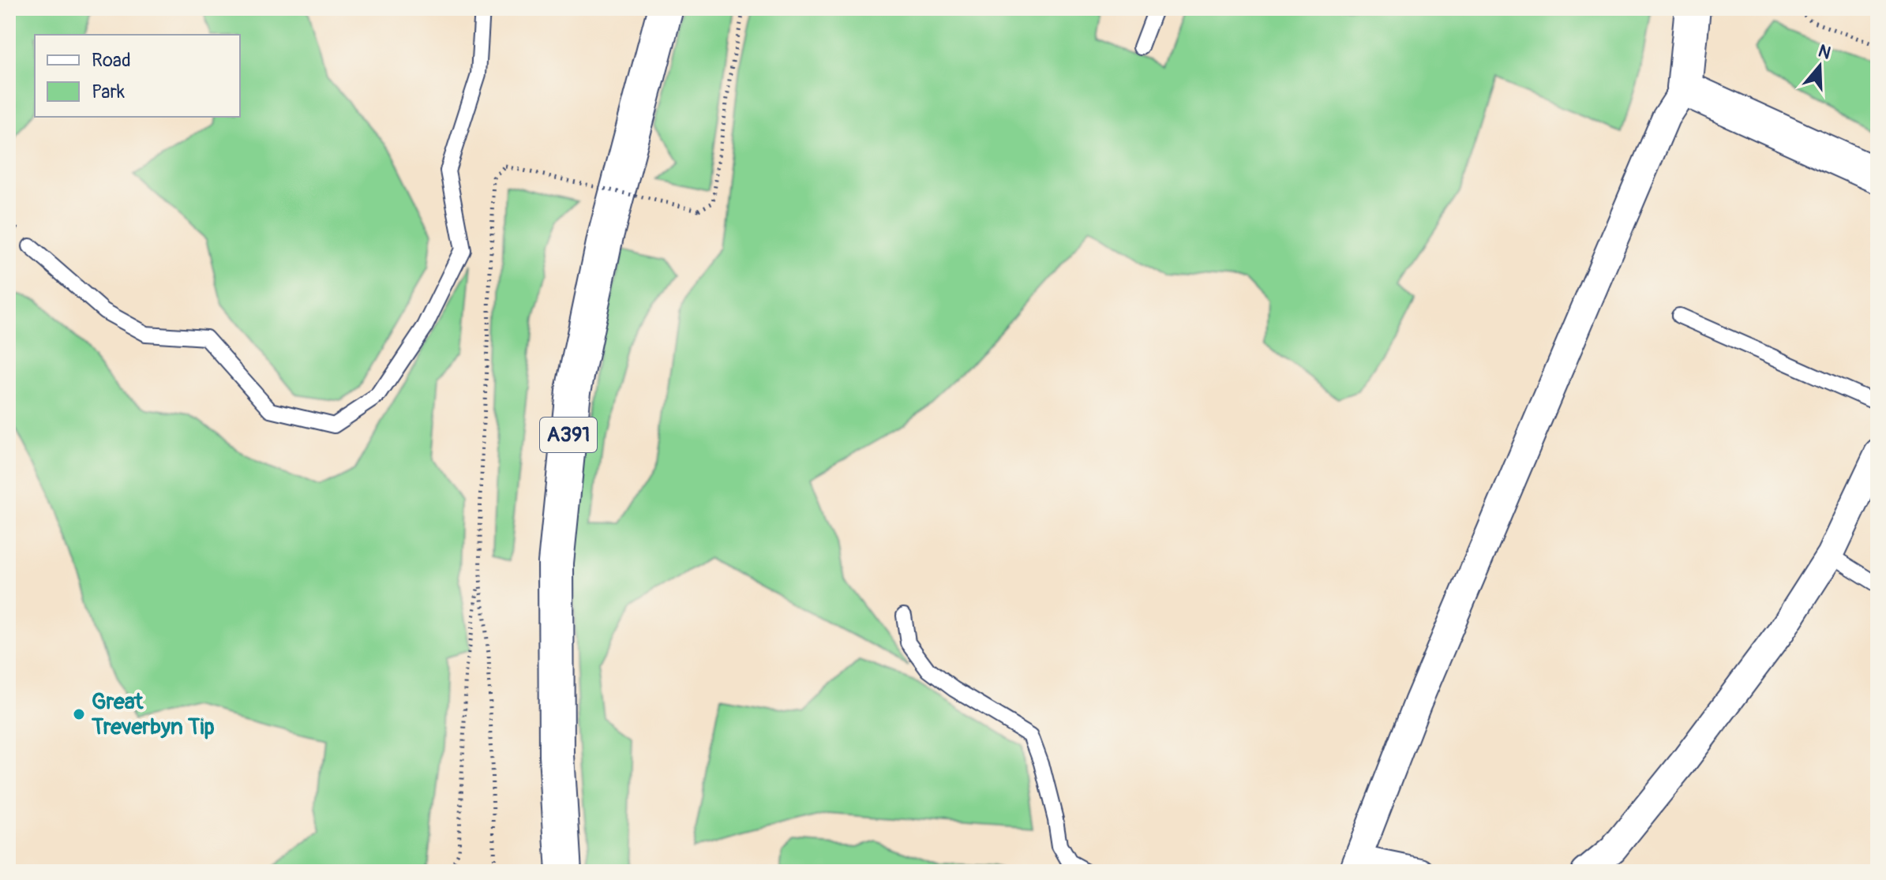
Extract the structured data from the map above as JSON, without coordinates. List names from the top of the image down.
{
  "streets": {
    "main road": ["A391"]
  },
  "places": ["Great Treverbyn Tip"],
  "legend": ["Road", "Park"],
  "north": "top"
}
